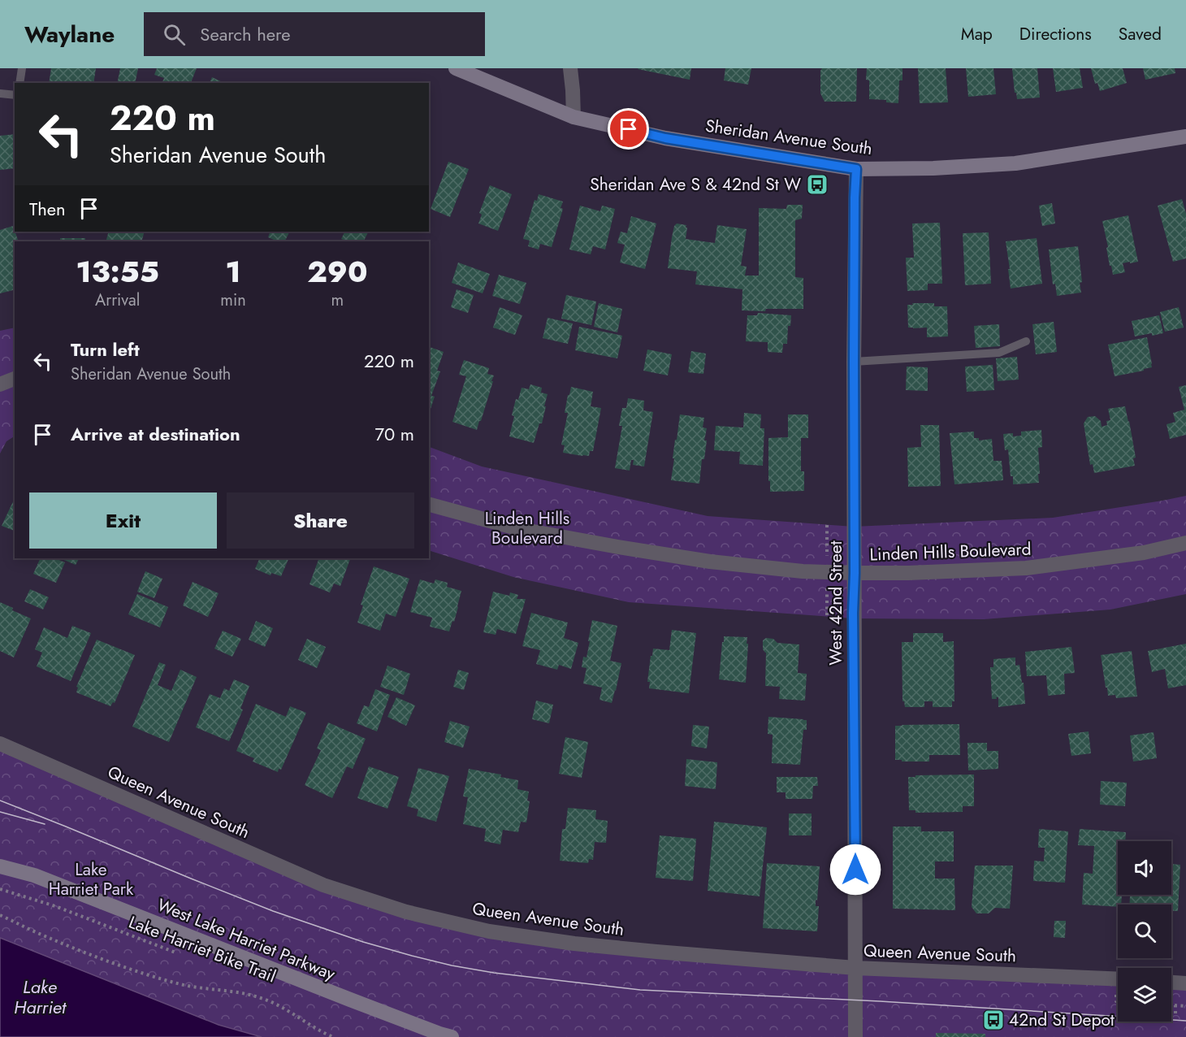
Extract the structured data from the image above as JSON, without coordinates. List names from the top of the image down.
{
  "streets": {
    "street": [
      "Sheridan Avenue South",
      "Linden Hills Boulevard",
      "West 42nd Street",
      "Queen Avenue South",
      "West Lake Harriet Parkway"
    ],
    "path": ["Lake Harriet Bike Trail"]
  },
  "crossings": [
    ["Sheridan Avenue South", "West 42nd Street"],
    ["Linden Hills Boulevard", "West 42nd Street"],
    ["West 42nd Street", "Queen Avenue South"]
  ],
  "water": ["Lake Harriet"],
  "parks": ["Linden Hills Boulevard", "Lake Harriet Park"],
  "places": {
    "bus stop": ["Sheridan Ave S & 42nd St W", "42nd St Depot"]
  },
  "page": {
    "header": "Waylane",
    "search": "Search here",
    "nav": ["Map", "Directions", "Saved"],
    "turn": ["220 m", "Sheridan Avenue South"],
    "then": "Then",
    "eta": [
      "13:55",
      "Arrival",
      "1",
      "min",
      "290",
      "m"
    ],
    "list": [
      {
        "name": "Turn left",
        "note": "Sheridan Avenue South",
        "value": "220 m"
      },
      {
        "name": "Arrive at destination",
        "value": "70 m"
      }
    ],
    "buttons": ["Exit", "Share"]
  }
}
